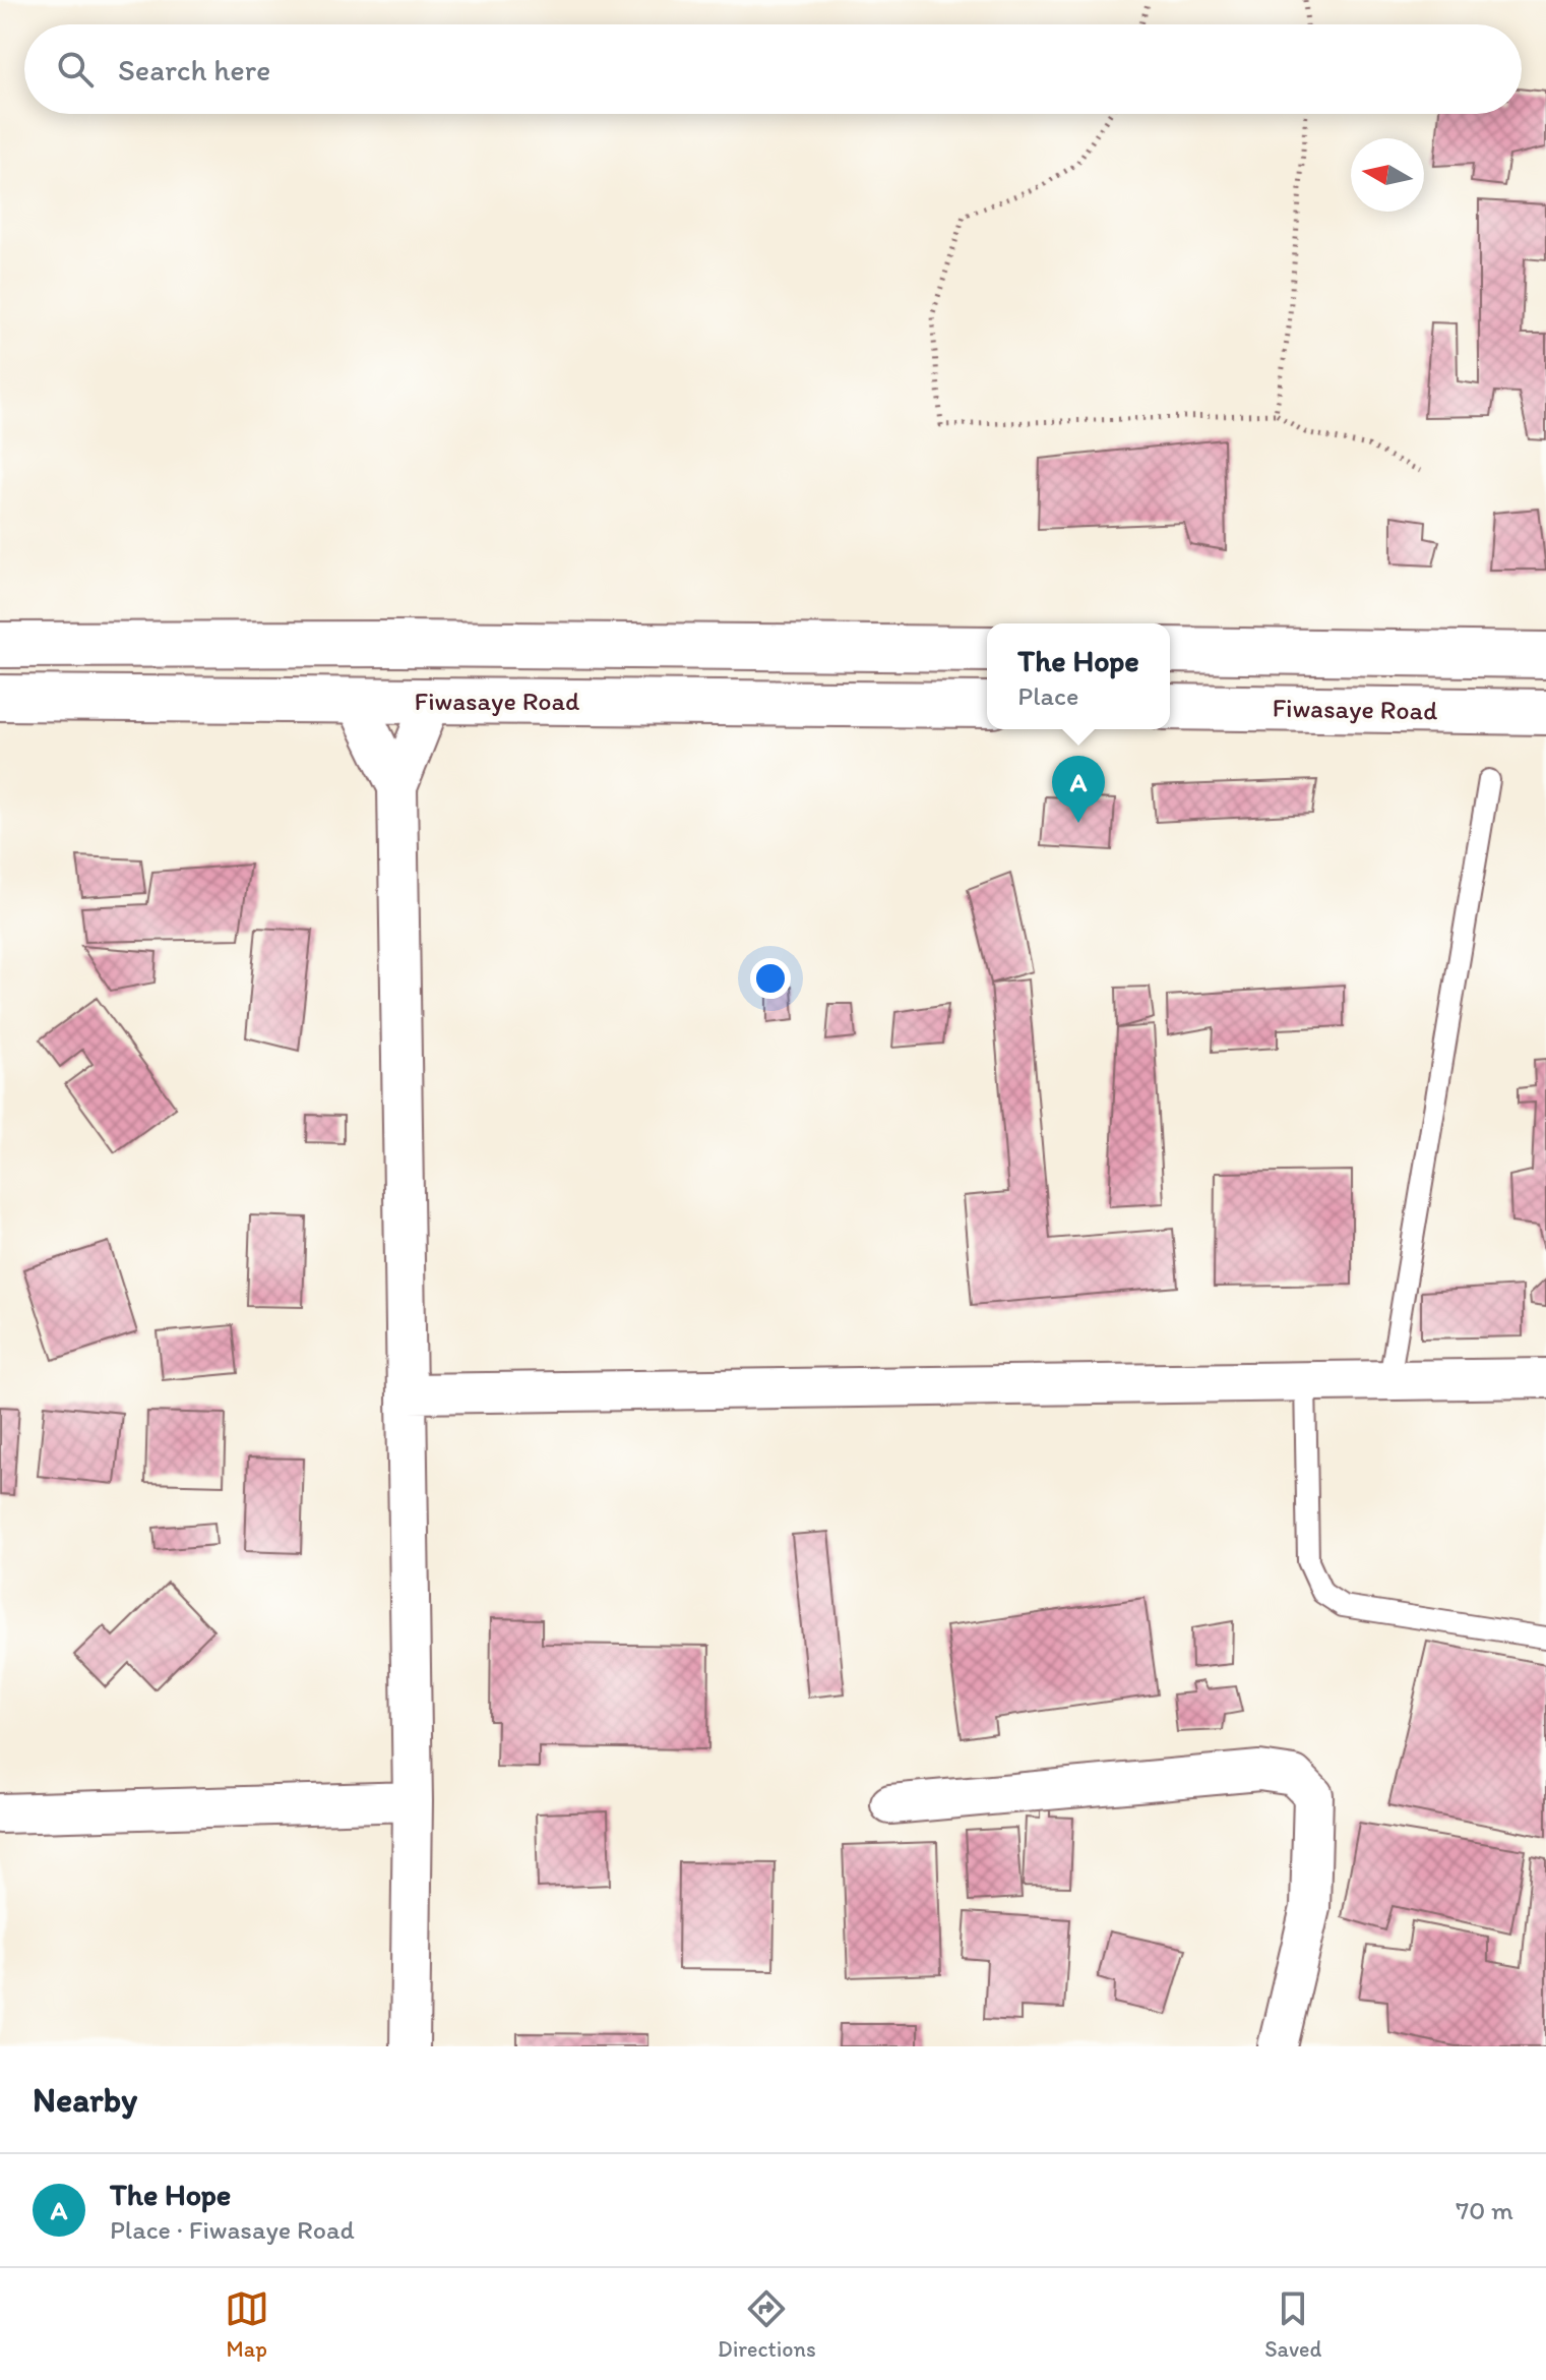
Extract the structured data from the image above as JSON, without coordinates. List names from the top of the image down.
{
  "streets": {
    "main road": ["Fiwasaye Road"]
  },
  "north": "left",
  "page": {
    "search": "Search here",
    "popup": ["The Hope", "Place"],
    "pins": "A",
    "heading": "Nearby",
    "list": [
      {
        "mark": "A",
        "name": "The Hope",
        "note": "Place · Fiwasaye Road",
        "value": "70 m"
      }
    ],
    "nav": ["Map", "Directions", "Saved"]
  }
}
